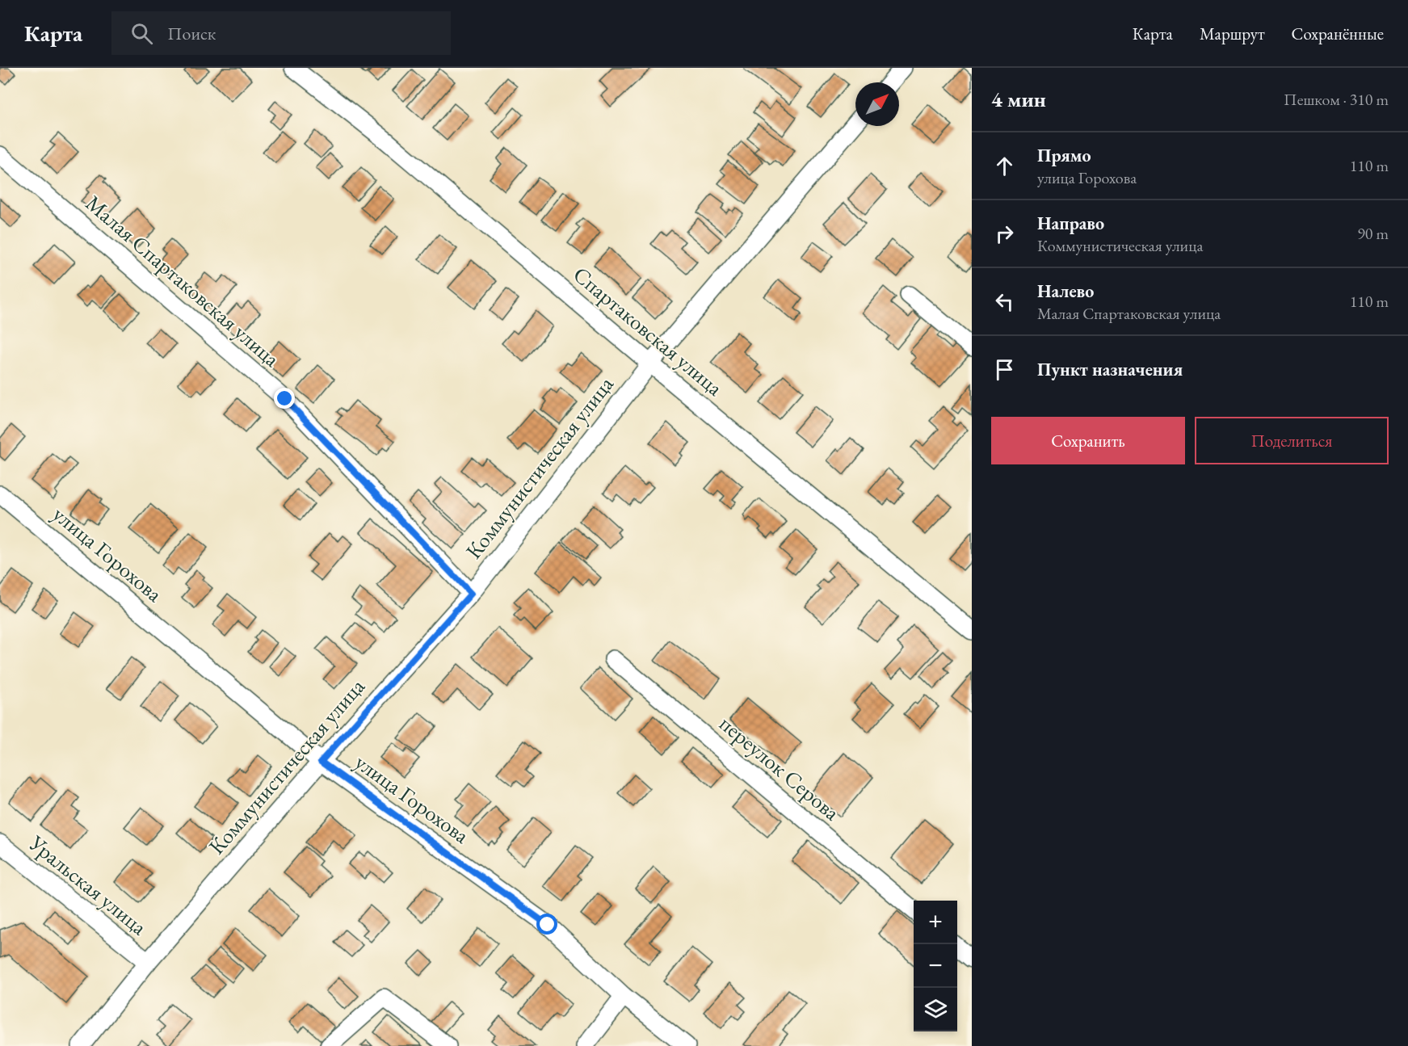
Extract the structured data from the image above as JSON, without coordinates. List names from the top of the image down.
{
  "streets": {
    "street": [
      "Малая Спартаковская улица",
      "Спартаковская улица",
      "Коммунистическая улица",
      "улица Горохова",
      "переулок Серова",
      "Уральская улица"
    ]
  },
  "crossings": [
    ["Малая Спартаковская улица", "Коммунистическая улица"],
    ["Спартаковская улица", "Коммунистическая улица"],
    ["Коммунистическая улица", "улица Горохова"],
    ["Коммунистическая улица", "Уральская улица"]
  ],
  "north": "top right",
  "page": {
    "header": "Карта",
    "search": "Поиск",
    "nav": ["Карта", "Маршрут", "Сохранённые"],
    "heading": ["4 мин", "Пешком · 310 m"],
    "list": [
      ["Прямо", "улица Горохова", "110 m"],
      ["Направо", "Коммунистическая улица", "90 m"],
      ["Налево", "Малая Спартаковская улица", "110 m"],
      "Пункт назначения"
    ],
    "buttons": ["Сохранить", "Поделиться"],
    "map_buttons": ["+", "−"]
  }
}
